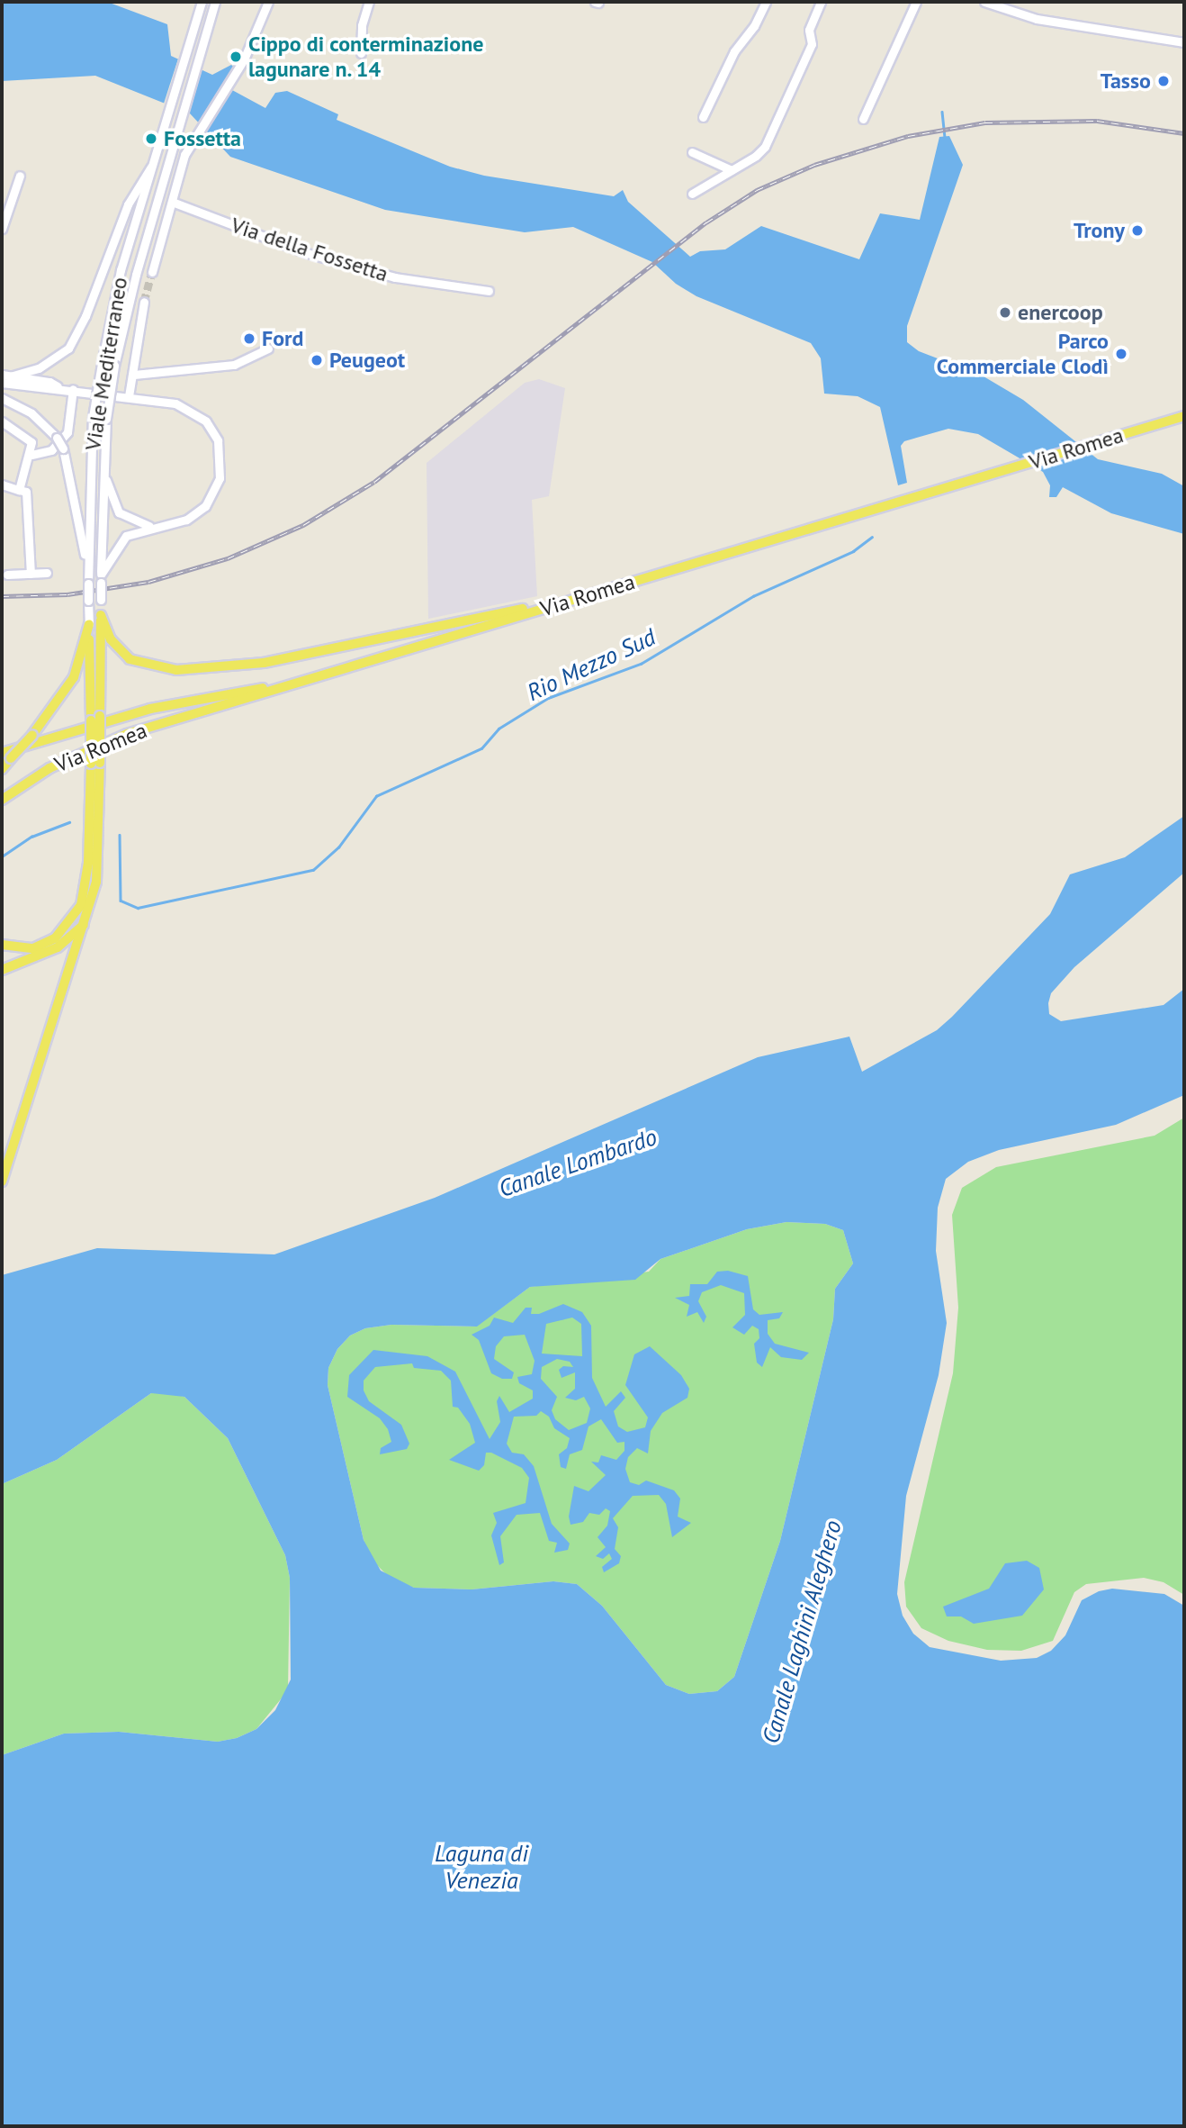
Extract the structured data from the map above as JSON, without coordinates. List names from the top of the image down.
{
  "streets": {
    "main road": ["Via Romea"],
    "street": ["Via della Fossetta", "Viale Mediterraneo"]
  },
  "water": [
    "Rio Mezzo Sud",
    "Canale Lombardo",
    "Canale Laghini Aleghero",
    "Laguna di Venezia"
  ],
  "places": [
    "Cippo di conterminazione lagunare n. 14",
    "Tasso",
    "Fossetta",
    "Trony",
    "enercoop",
    "Ford",
    "Parco Commerciale Clodì",
    "Peugeot"
  ]
}
